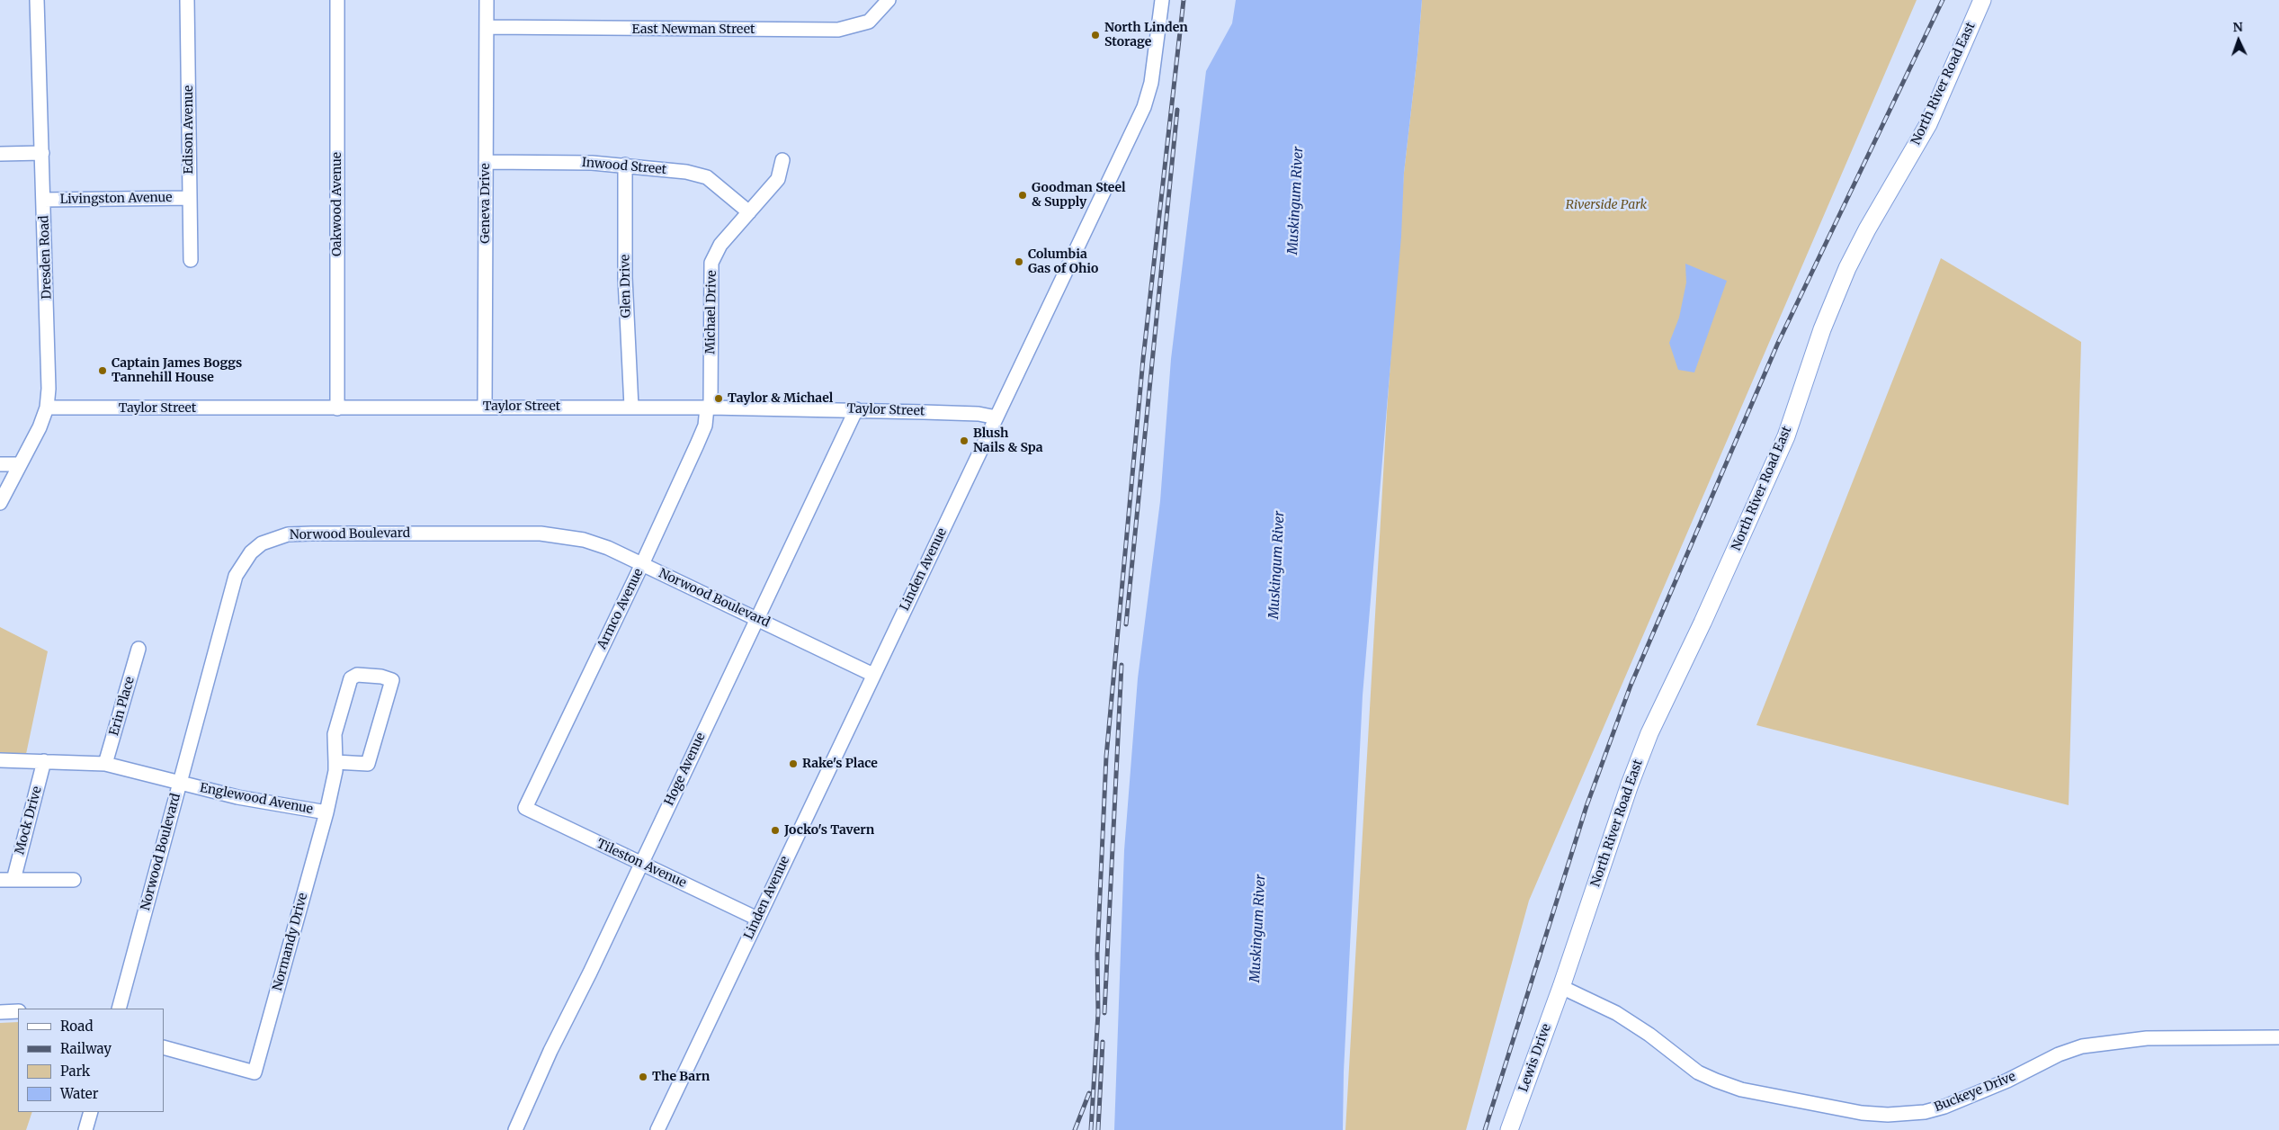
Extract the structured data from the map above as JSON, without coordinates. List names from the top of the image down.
{
  "streets": {
    "main road": ["North River Road East", "Lewis Drive"],
    "street": [
      "East Newman Street",
      "Edison Avenue",
      "Inwood Street",
      "Livingston Avenue",
      "Geneva Drive",
      "Oakwood Avenue",
      "Dresden Road",
      "Glen Drive",
      "Michael Drive",
      "Taylor Street",
      "Norwood Boulevard",
      "Linden Avenue",
      "Armco Avenue",
      "Erin Place",
      "Hoge Avenue",
      "Englewood Avenue",
      "Mock Drive",
      "Tileston Avenue",
      "Normandy Drive",
      "Buckeye Drive"
    ]
  },
  "crossings": [
    ["East Newman Street", "Geneva Drive"],
    ["North River Road East", "Lewis Drive"],
    ["North River Road East", "Buckeye Drive"],
    ["Edison Avenue", "Livingston Avenue"],
    ["Inwood Street", "Geneva Drive"],
    ["Inwood Street", "Glen Drive"],
    ["Inwood Street", "Michael Drive"],
    ["Livingston Avenue", "Dresden Road"],
    ["Geneva Drive", "Taylor Street"],
    ["Oakwood Avenue", "Taylor Street"],
    ["Dresden Road", "Taylor Street"],
    ["Glen Drive", "Taylor Street"],
    ["Michael Drive", "Taylor Street"],
    ["Michael Drive", "Armco Avenue"],
    ["Taylor Street", "Linden Avenue"],
    ["Taylor Street", "Armco Avenue"],
    ["Taylor Street", "Hoge Avenue"],
    ["Norwood Boulevard", "Linden Avenue"],
    ["Norwood Boulevard", "Armco Avenue"],
    ["Norwood Boulevard", "Hoge Avenue"],
    ["Norwood Boulevard", "Englewood Avenue"],
    ["Linden Avenue", "Tileston Avenue"],
    ["Armco Avenue", "Tileston Avenue"],
    ["Erin Place", "Englewood Avenue"],
    ["Hoge Avenue", "Tileston Avenue"],
    ["Englewood Avenue", "Mock Drive"],
    ["Englewood Avenue", "Normandy Drive"],
    ["Lewis Drive", "Buckeye Drive"]
  ],
  "water": ["Muskingum River"],
  "parks": ["Riverside Park"],
  "places": [
    "North Linden Storage",
    "Goodman Steel & Supply",
    "Columbia Gas of Ohio",
    "Captain James Boggs Tannehill House",
    "Taylor & Michael",
    "Blush Nails & Spa",
    "Rake's Place",
    "Jocko's Tavern",
    "The Barn"
  ],
  "legend": [
    "Road",
    "Railway",
    "Park",
    "Water"
  ],
  "north": "top"
}
